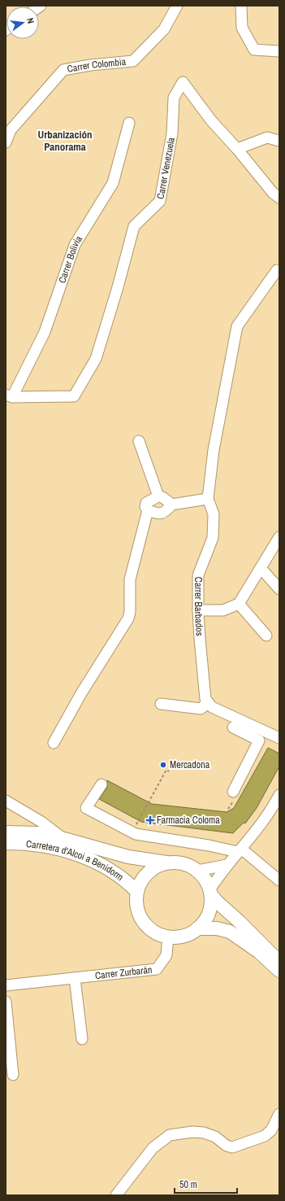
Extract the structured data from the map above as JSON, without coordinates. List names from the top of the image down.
{
  "streets": {
    "main road": ["Carretera d'Alcoi a Benidorm"],
    "street": [
      "Carrer Colombia",
      "Carrer Venezuela",
      "Carrer Bolivia",
      "Carrer Barbados",
      "Carrer Zurbarán"
    ]
  },
  "crossings": [
    ["Carrer Venezuela", "Carrer Bolivia"],
    ["Carretera d'Alcoi a Benidorm", "Carrer Zurbarán"]
  ],
  "districts": ["Urbanización Panorama"],
  "places": {
    "other": ["Mercadona"],
    "health": ["Farmacia Coloma"]
  },
  "scale_bar": "50 m",
  "north": "right"
}
